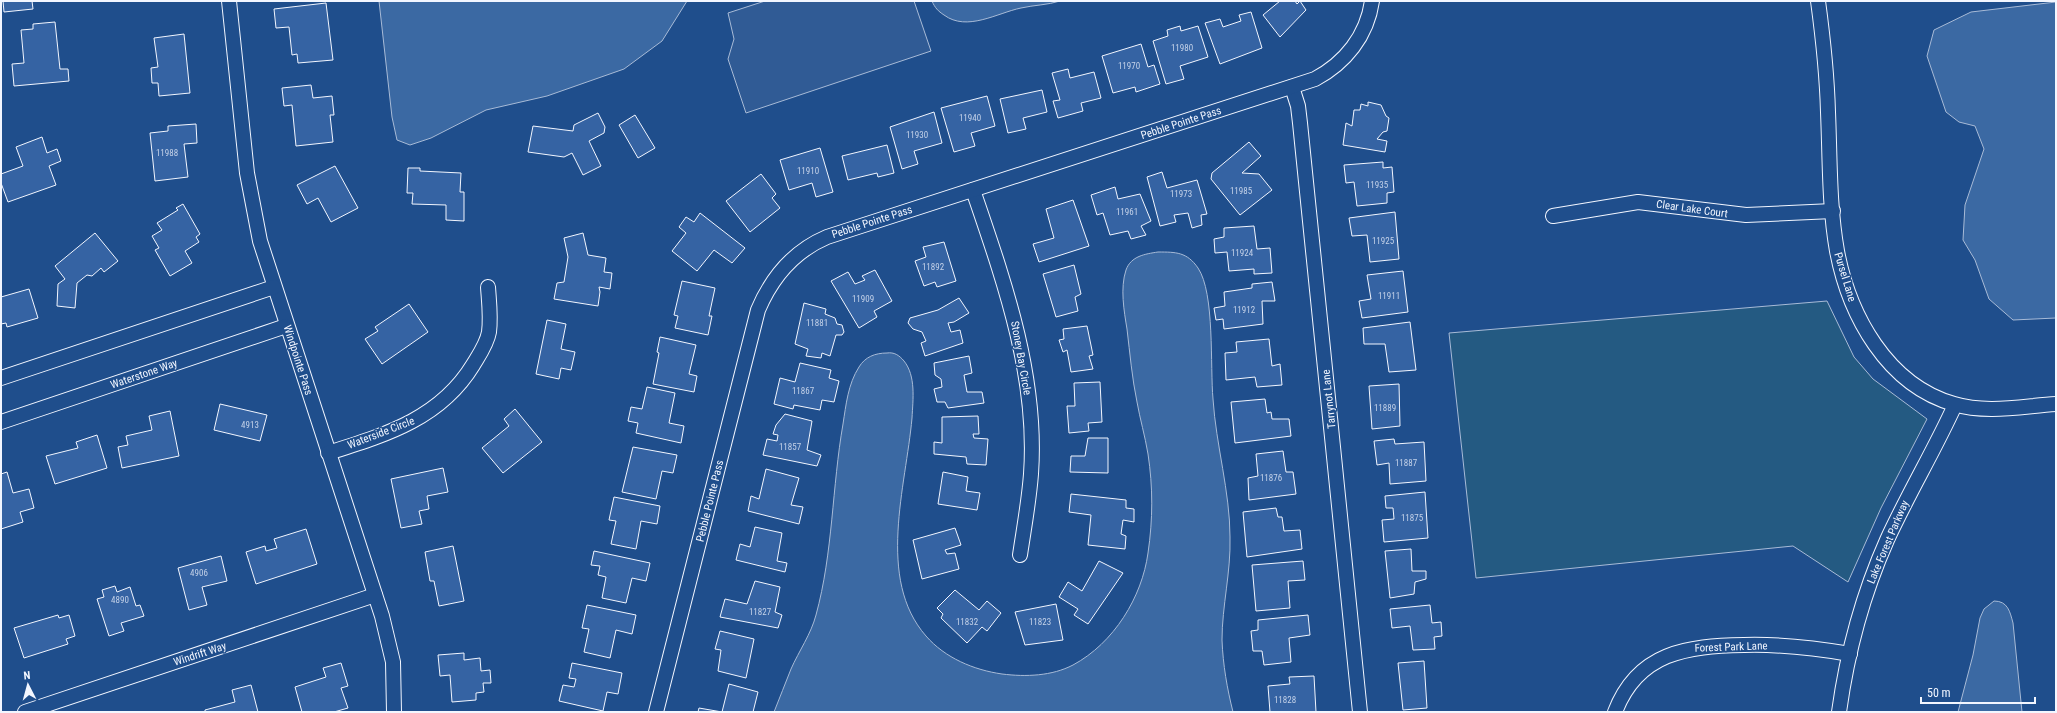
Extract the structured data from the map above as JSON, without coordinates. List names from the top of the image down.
{
  "streets": {
    "street": [
      "Pebble Pointe Pass",
      "Clear Lake Court",
      "Pursel Lane",
      "Stoney Bay Circle",
      "Windpointe Pass",
      "Waterstone Way",
      "Tarrynot Lane",
      "Waterside Circle",
      "Lake Forest Parkway",
      "Forest Park Lane",
      "Windrift Way"
    ]
  },
  "crossings": [
    ["Pebble Pointe Pass", "Stoney Bay Circle"],
    ["Pebble Pointe Pass", "Tarrynot Lane"],
    ["Clear Lake Court", "Pursel Lane"],
    ["Pursel Lane", "Lake Forest Parkway"],
    ["Windpointe Pass", "Waterstone Way"],
    ["Windpointe Pass", "Waterside Circle"],
    ["Windpointe Pass", "Windrift Way"],
    ["Lake Forest Parkway", "Forest Park Lane"]
  ],
  "house_numbers": [
    "11980",
    "11970",
    "11940",
    "11930",
    "11988",
    "11910",
    "11935",
    "11985",
    "11973",
    "11961",
    "11925",
    "11924",
    "11892",
    "11911",
    "11909",
    "11912",
    "11881",
    "11867",
    "11889",
    "4913",
    "11857",
    "11887",
    "11876",
    "11875",
    "4906",
    "4890",
    "11827",
    "11832",
    "11823",
    "11828"
  ],
  "scale_bar": "50 m",
  "north": "top"
}
